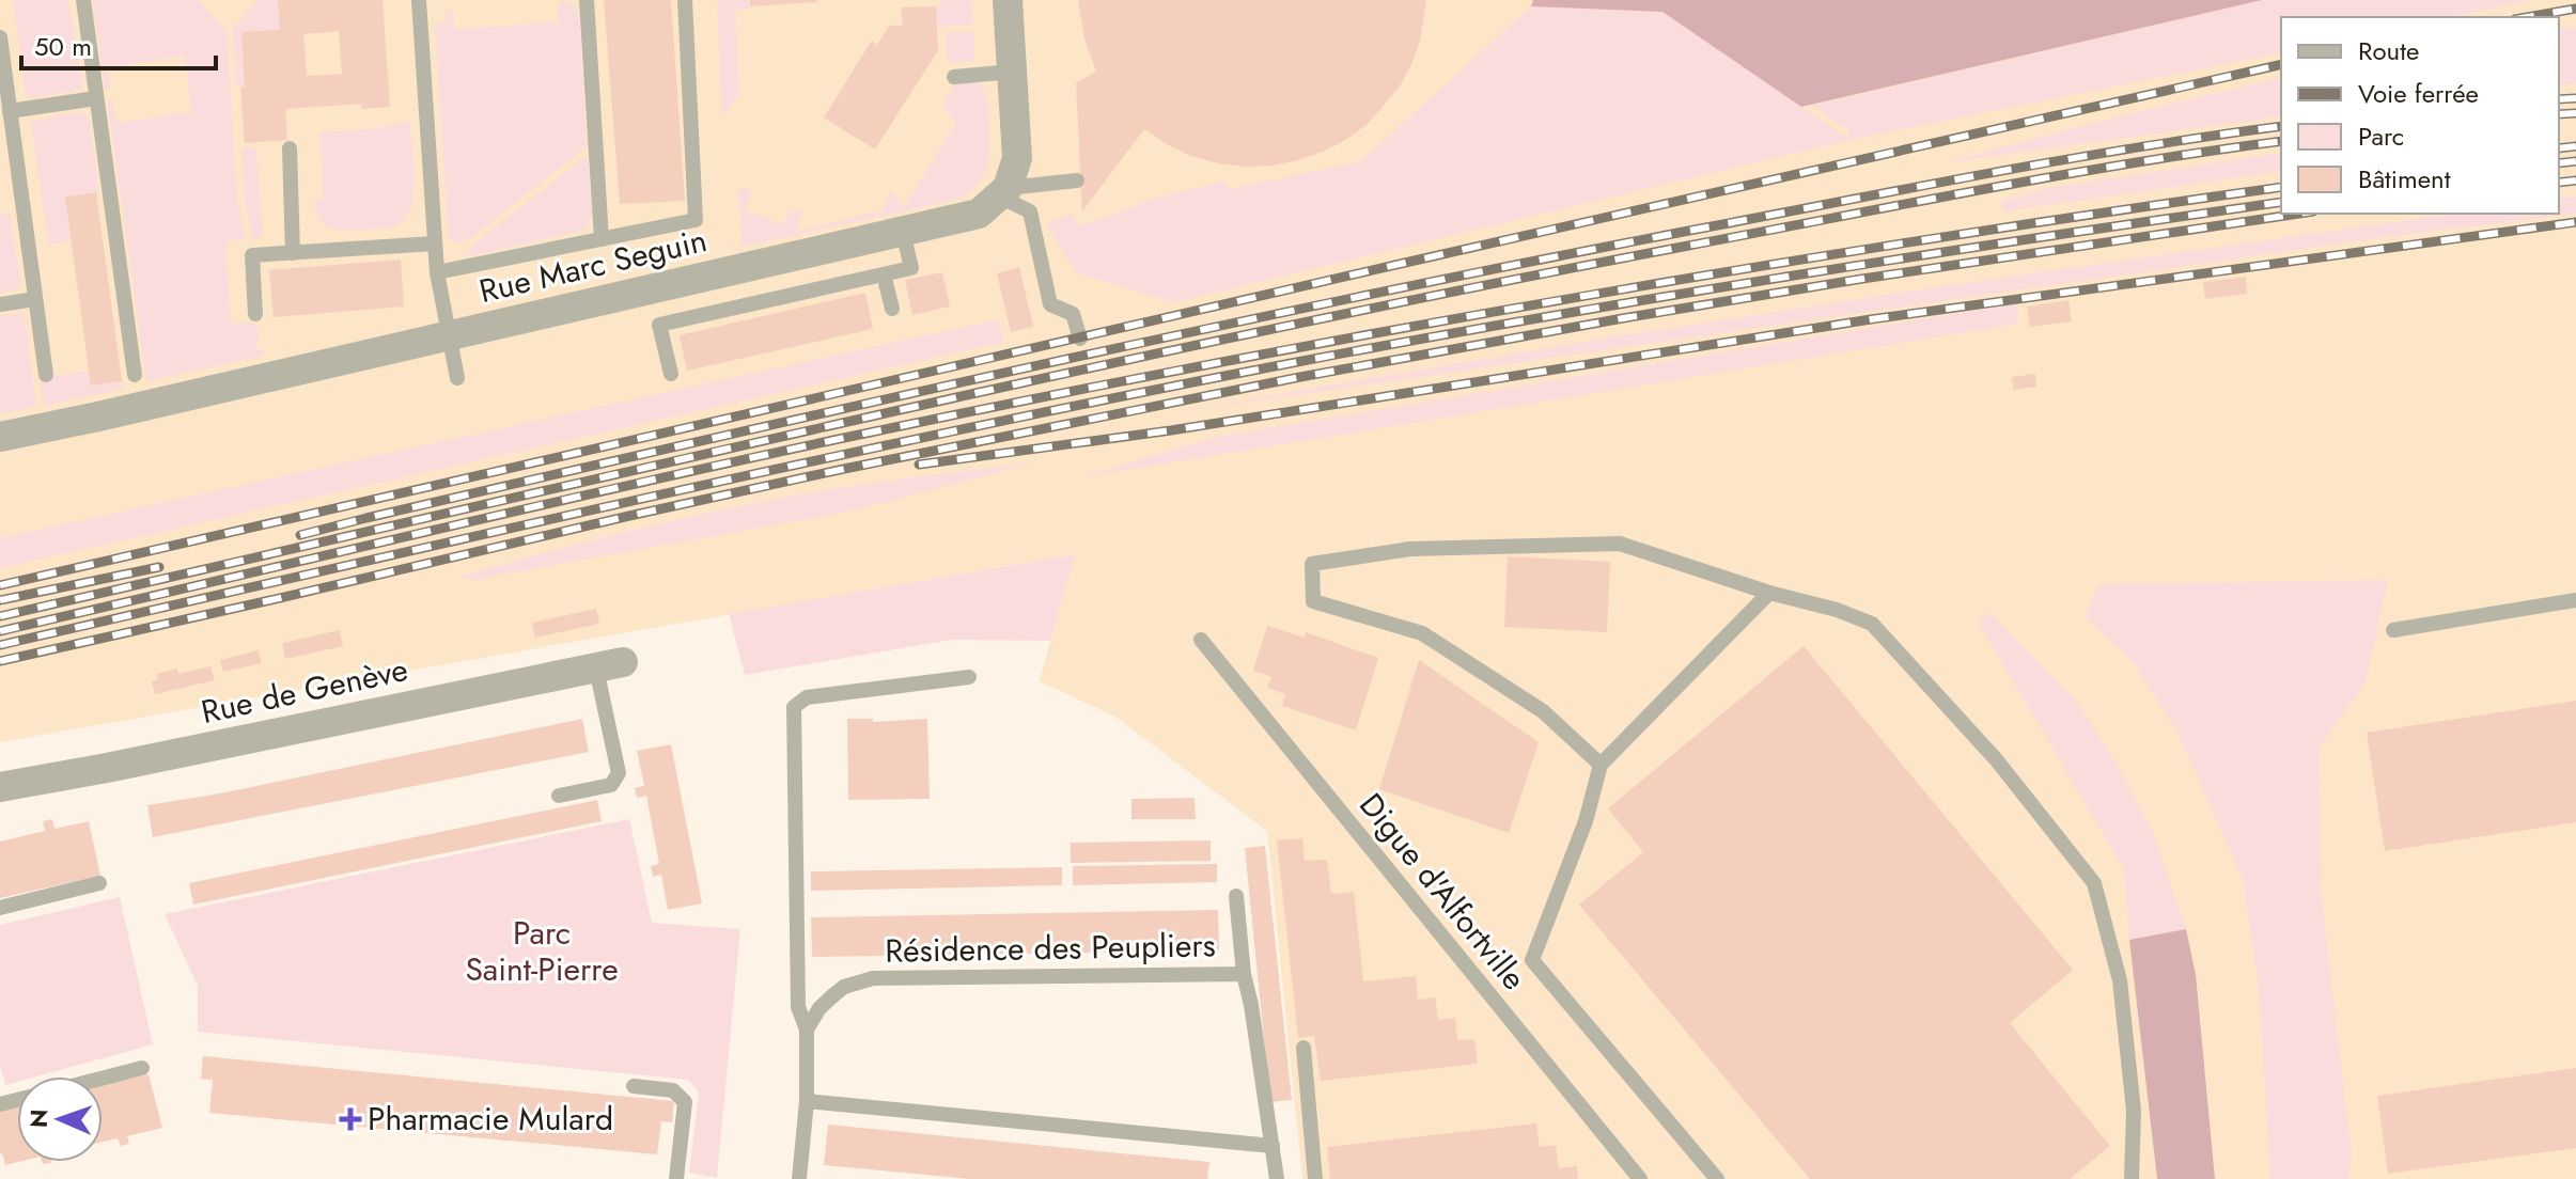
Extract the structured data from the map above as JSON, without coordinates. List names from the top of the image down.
{
  "streets": {
    "street": ["Rue Marc Seguin", "Rue de Genève"],
    "lane": ["Digue d'Alfortville", "Résidence des Peupliers"]
  },
  "parks": ["Parc Saint-Pierre"],
  "places": {
    "health": ["Pharmacie Mulard"]
  },
  "legend": [
    "Route",
    "Voie ferrée",
    "Parc",
    "Bâtiment"
  ],
  "scale_bar": "50 m",
  "north": "left"
}
